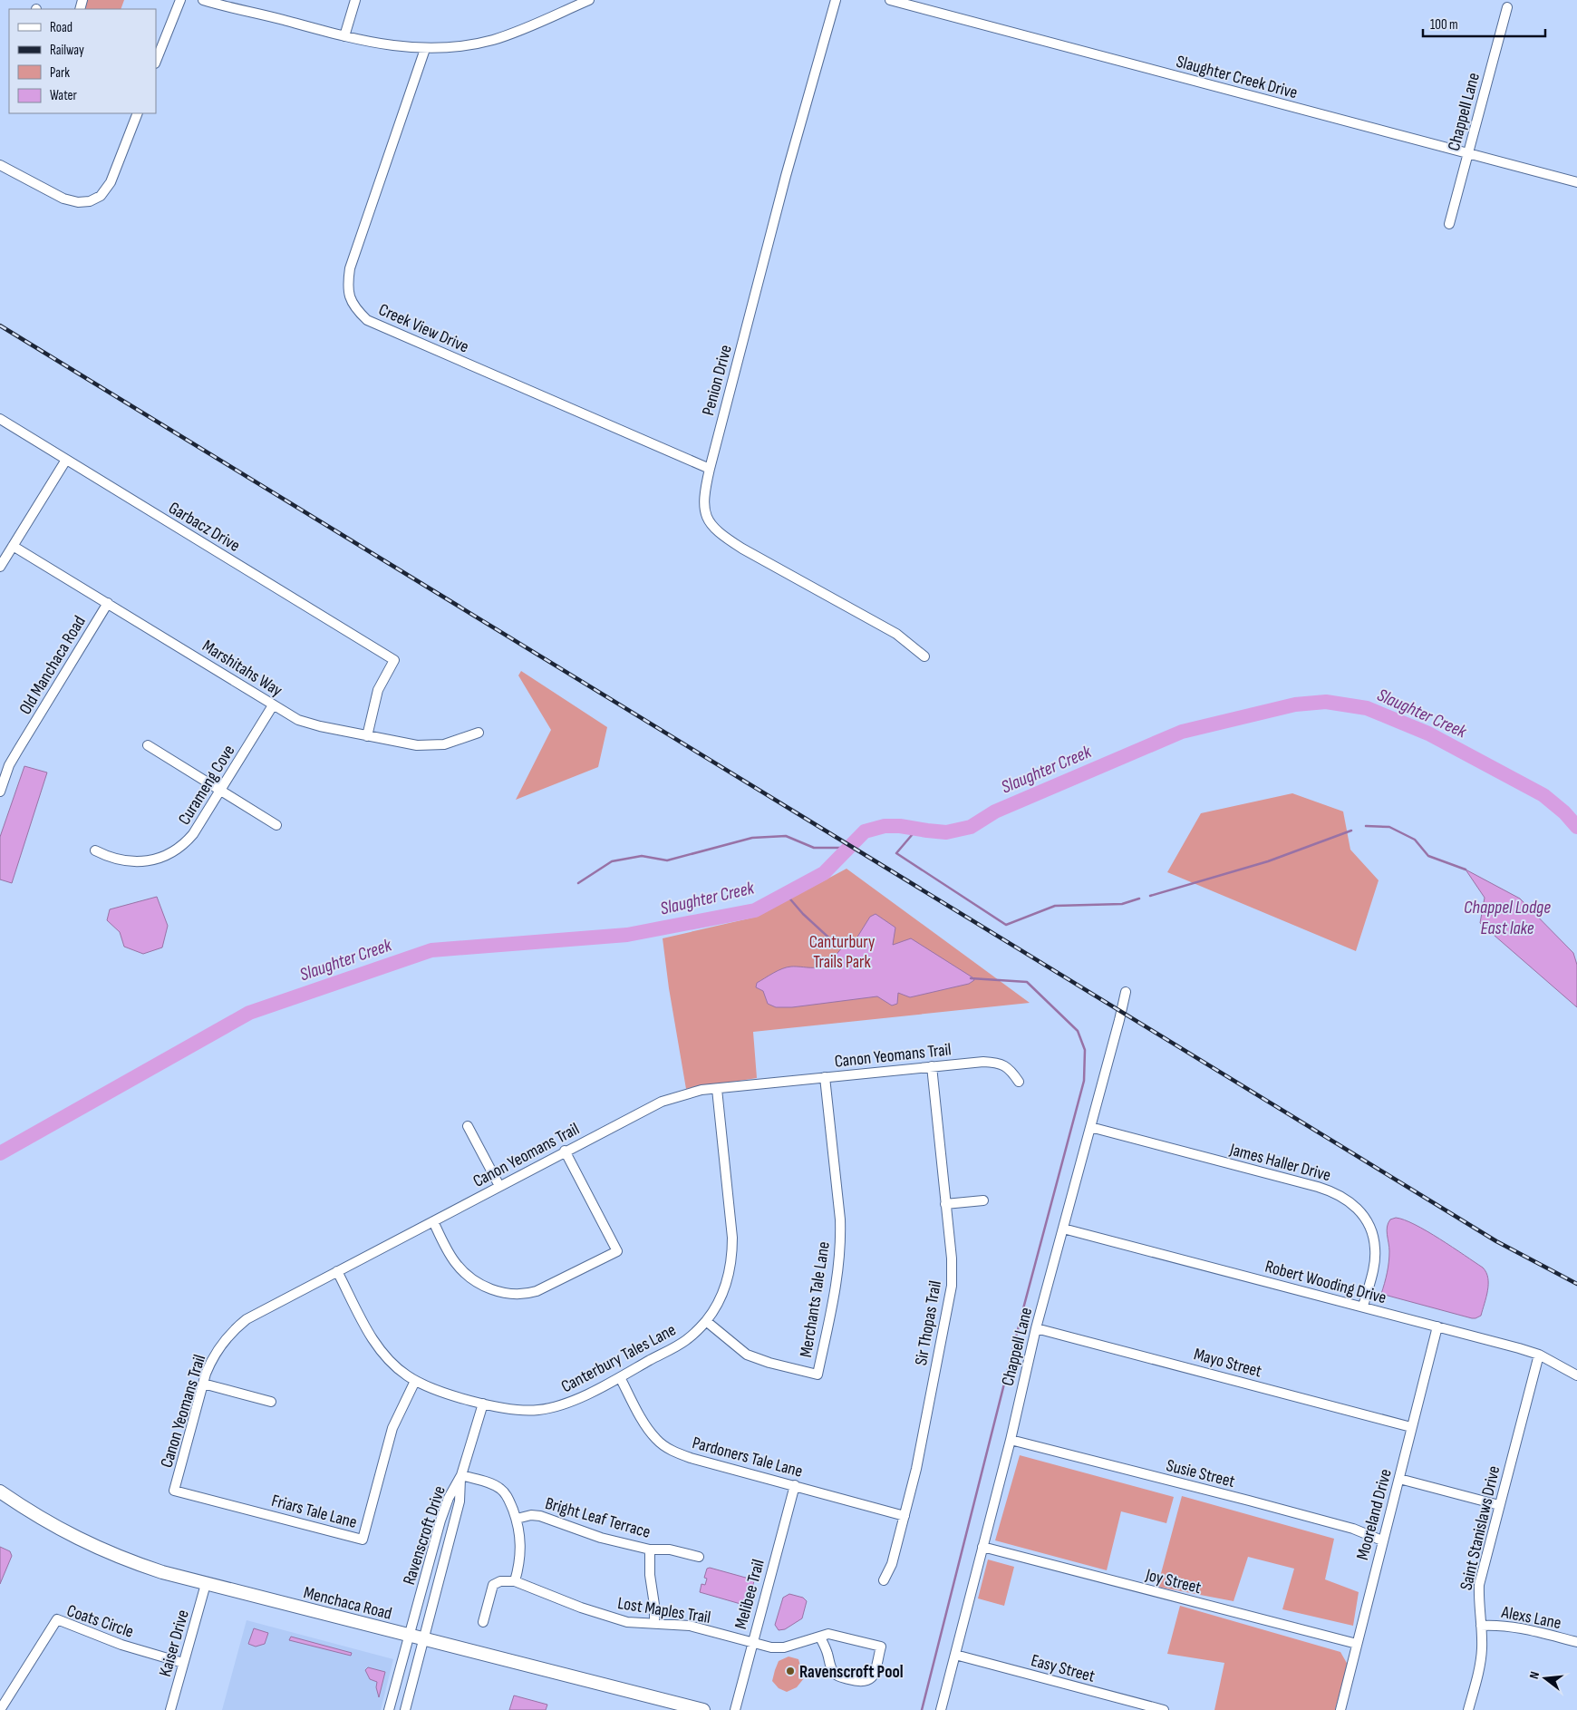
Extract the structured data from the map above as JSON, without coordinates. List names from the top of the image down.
{
  "streets": {
    "main road": ["Menchaca Road"],
    "street": [
      "Slaughter Creek Drive",
      "Chappell Lane",
      "Creek View Drive",
      "Penion Drive",
      "Garbacz Drive",
      "Old Manchaca Road",
      "Marshitahs Way",
      "Curameng Cove",
      "Canon Yeomans Trail",
      "James Haller Drive",
      "Robert Wooding Drive",
      "Merchants Tale Lane",
      "Sir Thopas Trail",
      "Canterbury Tales Lane",
      "Mayo Street",
      "Pardoners Tale Lane",
      "Susie Street",
      "Friars Tale Lane",
      "Mooreland Drive",
      "Bright Leaf Terrace",
      "Saint Stanislaws Drive",
      "Ravenscroft Drive",
      "Joy Street",
      "Melibee Trail",
      "Lost Maples Trail",
      "Alexs Lane",
      "Coats Circle",
      "Kaiser Drive",
      "Easy Street"
    ]
  },
  "crossings": [
    ["Slaughter Creek Drive", "Chappell Lane"],
    ["Chappell Lane", "James Haller Drive"],
    ["Chappell Lane", "Robert Wooding Drive"],
    ["Chappell Lane", "Mayo Street"],
    ["Chappell Lane", "Susie Street"],
    ["Chappell Lane", "Joy Street"],
    ["Chappell Lane", "Easy Street"],
    ["Creek View Drive", "Penion Drive"],
    ["Garbacz Drive", "Marshitahs Way"],
    ["Old Manchaca Road", "Marshitahs Way"],
    ["Marshitahs Way", "Curameng Cove"],
    ["Canon Yeomans Trail", "Merchants Tale Lane"],
    ["Canon Yeomans Trail", "Sir Thopas Trail"],
    ["Canon Yeomans Trail", "Canterbury Tales Lane"],
    ["Canon Yeomans Trail", "Friars Tale Lane"],
    ["James Haller Drive", "Robert Wooding Drive"],
    ["Robert Wooding Drive", "Mooreland Drive"],
    ["Robert Wooding Drive", "Saint Stanislaws Drive"],
    ["Merchants Tale Lane", "Canterbury Tales Lane"],
    ["Sir Thopas Trail", "Pardoners Tale Lane"],
    ["Canterbury Tales Lane", "Pardoners Tale Lane"],
    ["Canterbury Tales Lane", "Friars Tale Lane"],
    ["Canterbury Tales Lane", "Ravenscroft Drive"],
    ["Mayo Street", "Mooreland Drive"],
    ["Pardoners Tale Lane", "Melibee Trail"],
    ["Susie Street", "Mooreland Drive"],
    ["Mooreland Drive", "Joy Street"],
    ["Saint Stanislaws Drive", "Alexs Lane"],
    ["Ravenscroft Drive", "Menchaca Road"],
    ["Melibee Trail", "Lost Maples Trail"],
    ["Menchaca Road", "Kaiser Drive"],
    ["Coats Circle", "Kaiser Drive"]
  ],
  "water": ["Slaughter Creek", "Chappel Lodge East lake"],
  "parks": ["Canturbury Trails Park"],
  "places": ["Ravenscroft Pool"],
  "legend": [
    "Road",
    "Railway",
    "Park",
    "Water"
  ],
  "scale_bar": "100 m",
  "north": "left"
}
